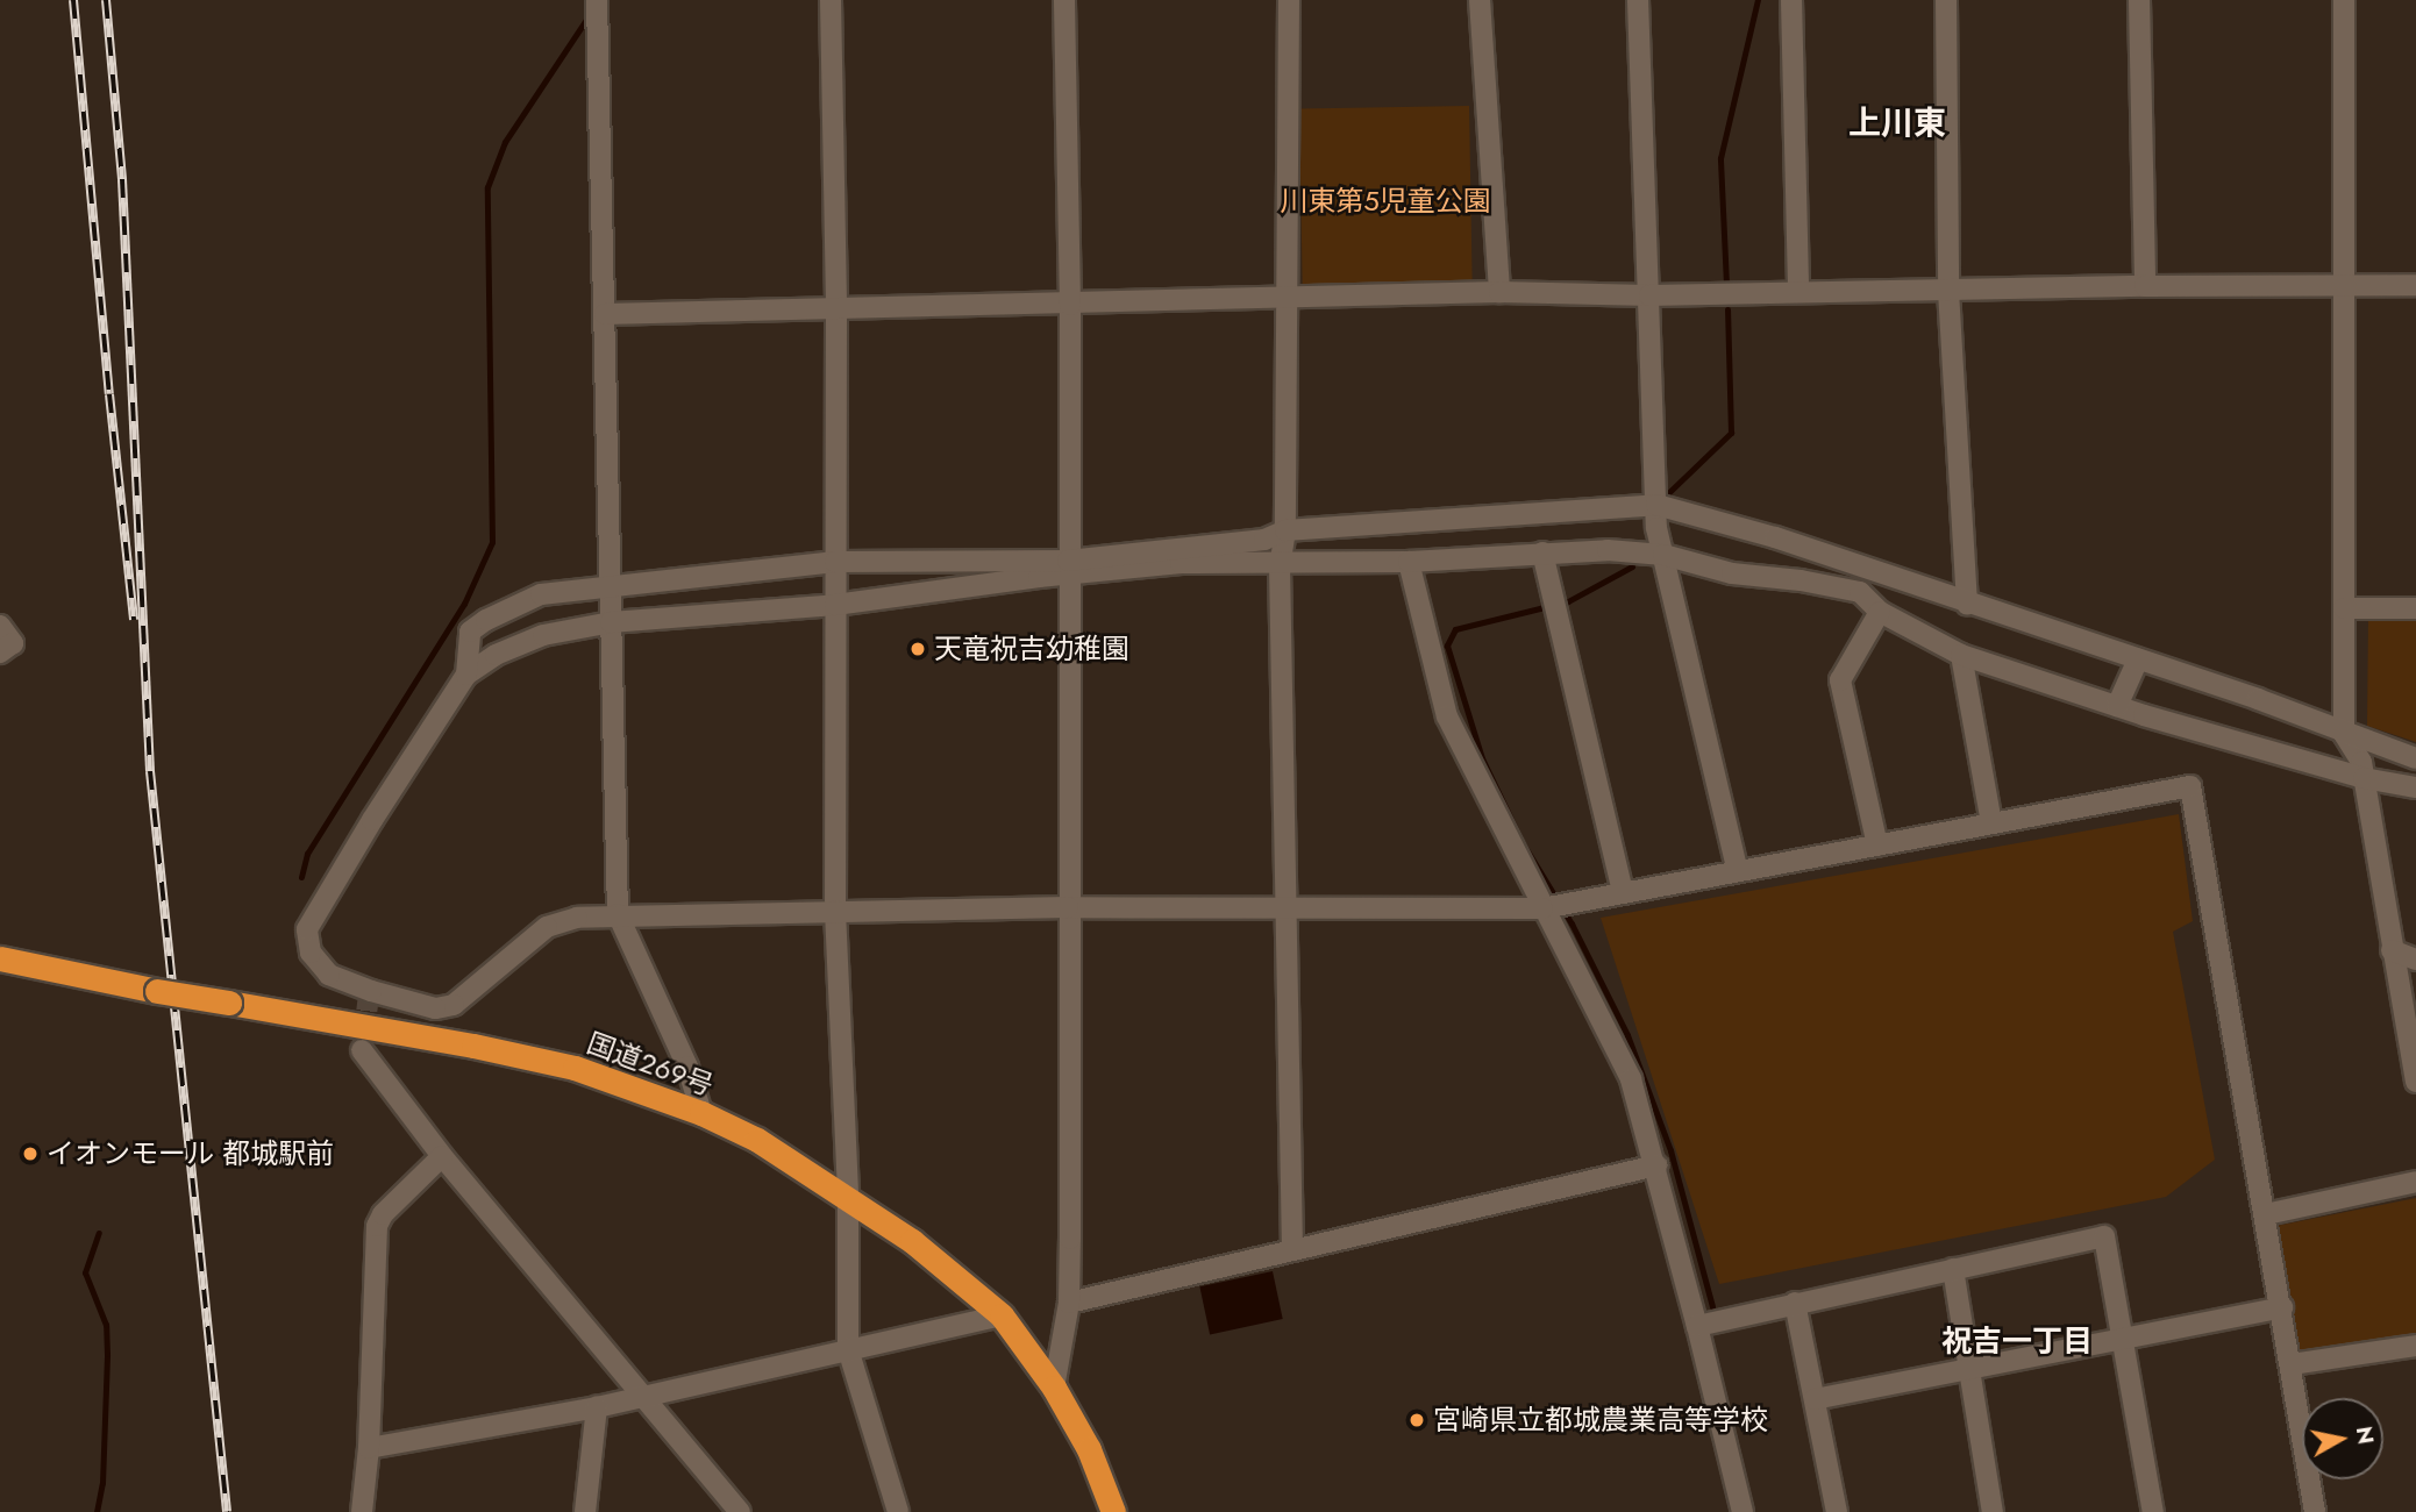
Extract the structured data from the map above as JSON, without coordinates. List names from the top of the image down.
{
  "streets": {
    "highway": ["国道269号"]
  },
  "districts": ["上川東", "祝吉一丁目"],
  "parks": ["川東第5児童公園"],
  "places": ["天竜祝吉幼稚園", "イオンモール 都城駅前", "宮崎県立都城農業高等学校"],
  "north": "right"
}
